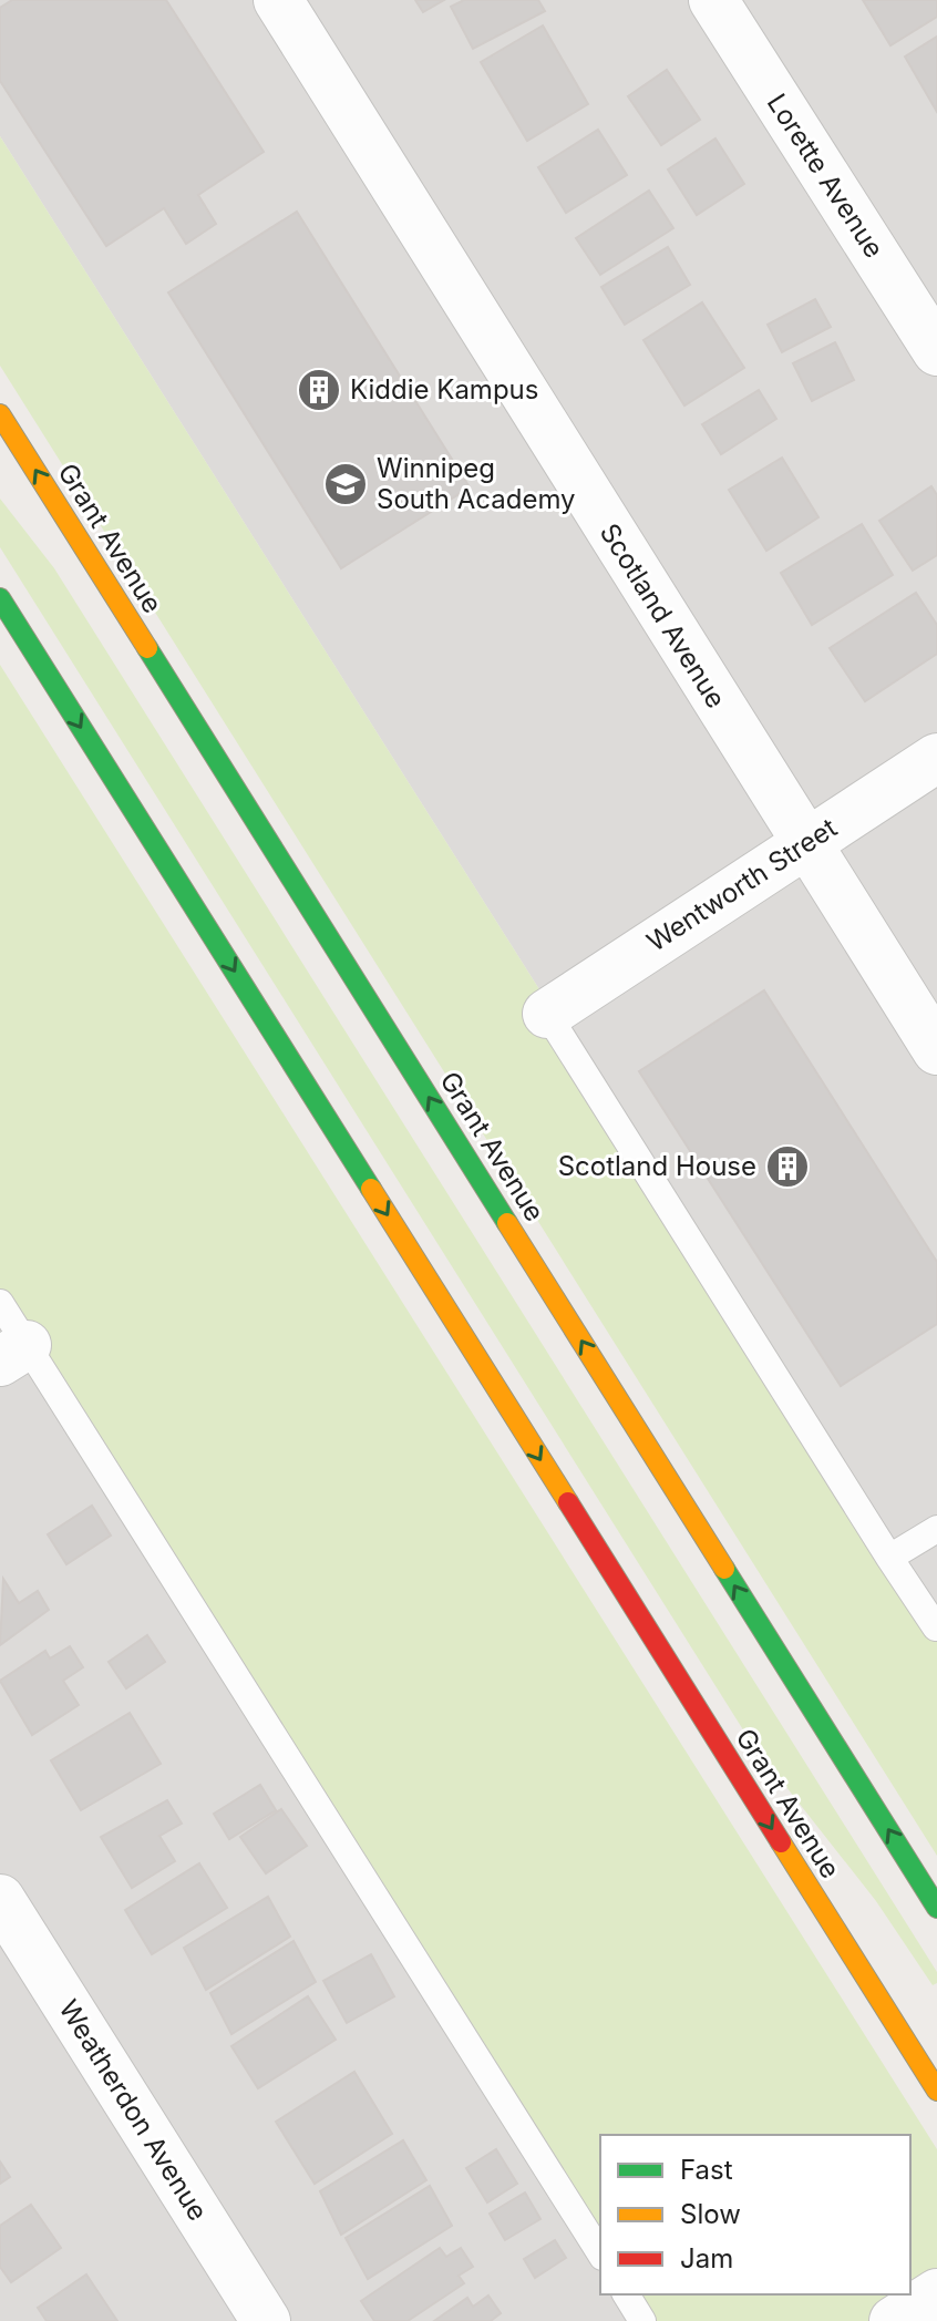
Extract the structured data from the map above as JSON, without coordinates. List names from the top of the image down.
{
  "streets": {
    "main road": ["Grant Avenue"],
    "street": [
      "Lorette Avenue",
      "Scotland Avenue",
      "Wentworth Street",
      "Weatherdon Avenue"
    ]
  },
  "crossings": [
    ["Scotland Avenue", "Wentworth Street"]
  ],
  "places": {
    "building": ["Kiddie Kampus", "Scotland House"],
    "school or university": ["Winnipeg South Academy"]
  },
  "legend": ["Fast", "Slow", "Jam"]
}
